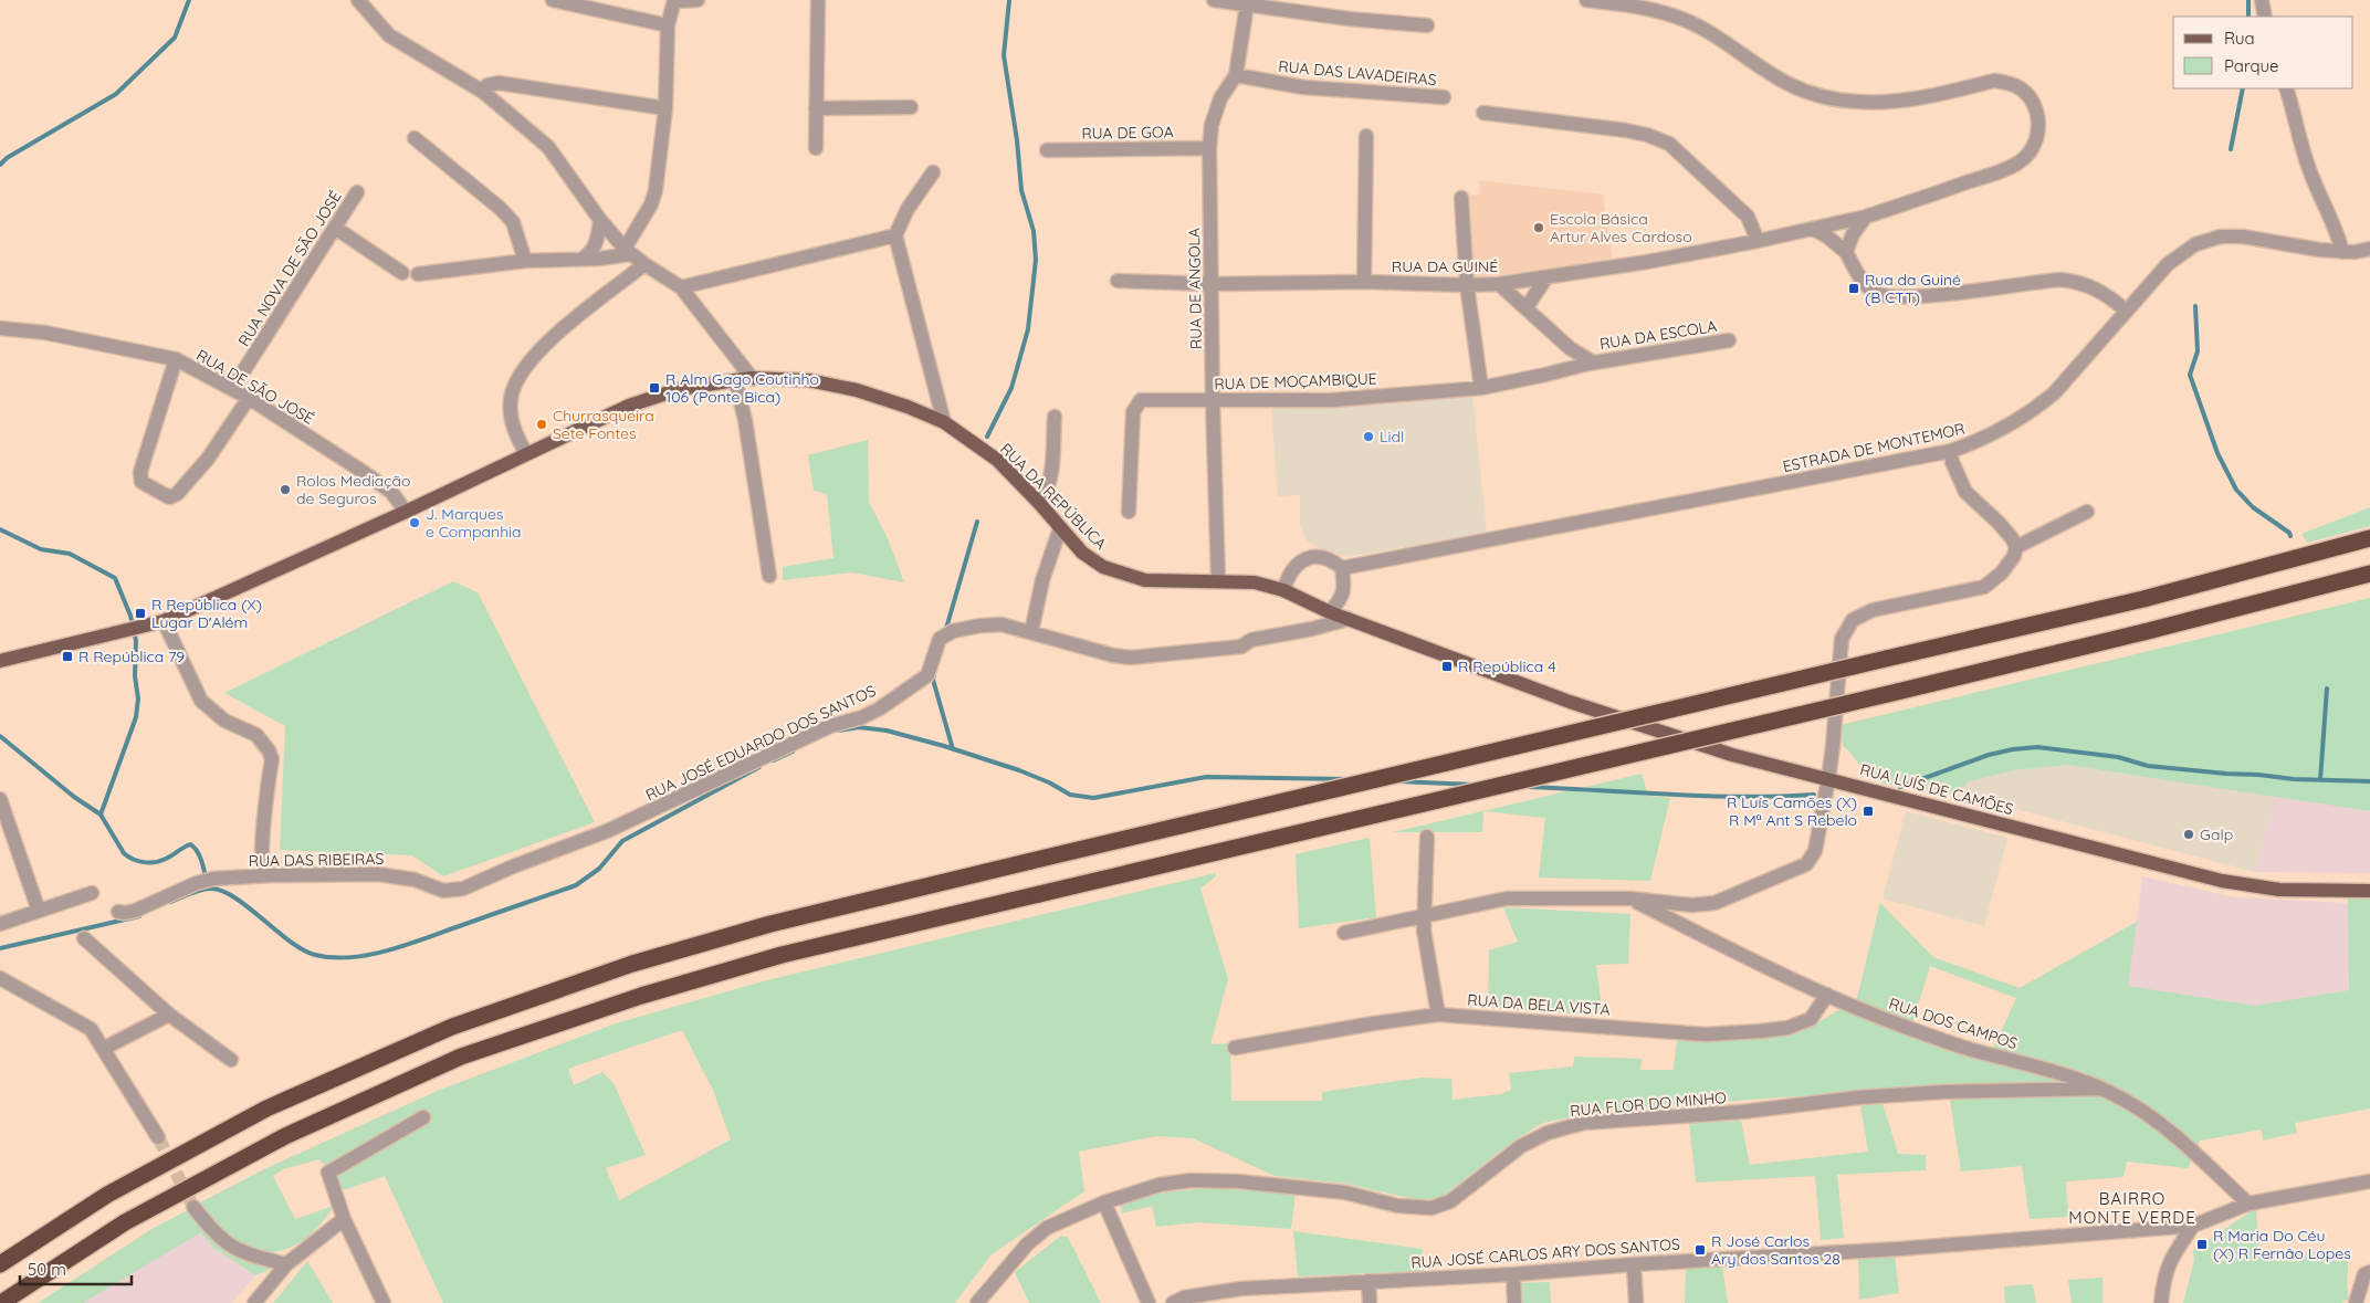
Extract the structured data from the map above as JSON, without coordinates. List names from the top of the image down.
{
  "streets": {
    "main road": ["RUA DA REPÚBLICA", "RUA LUÍS DE CAMÕES"],
    "street": [
      "RUA DAS LAVADEIRAS",
      "RUA DE GOA",
      "RUA DA GUINÉ",
      "RUA NOVA DE SÃO JOSÉ",
      "RUA DE ANGOLA",
      "RUA DA ESCOLA",
      "RUA DE MOÇAMBIQUE",
      "RUA DE SÃO JOSÉ",
      "ESTRADA DE MONTEMOR",
      "RUA JOSÉ EDUARDO DOS SANTOS",
      "RUA DAS RIBEIRAS",
      "RUA DA BELA VISTA",
      "RUA DOS CAMPOS",
      "RUA FLOR DO MINHO",
      "RUA JOSÉ CARLOS ARY DOS SANTOS"
    ]
  },
  "crossings": [
    ["RUA DAS LAVADEIRAS", "RUA DE ANGOLA"],
    ["RUA DE GOA", "RUA DE ANGOLA"],
    ["RUA DA GUINÉ", "RUA DE ANGOLA"],
    ["RUA DA GUINÉ", "RUA DA ESCOLA"],
    ["RUA NOVA DE SÃO JOSÉ", "RUA DE SÃO JOSÉ"],
    ["RUA DE ANGOLA", "RUA DE MOÇAMBIQUE"],
    ["RUA DE ANGOLA", "RUA DA REPÚBLICA"],
    ["RUA DA ESCOLA", "RUA DE MOÇAMBIQUE"],
    ["RUA DE SÃO JOSÉ", "RUA DA REPÚBLICA"],
    ["ESTRADA DE MONTEMOR", "RUA DA REPÚBLICA"],
    ["RUA DA REPÚBLICA", "RUA JOSÉ EDUARDO DOS SANTOS"],
    ["RUA DA REPÚBLICA", "RUA LUÍS DE CAMÕES"],
    ["RUA JOSÉ EDUARDO DOS SANTOS", "RUA DAS RIBEIRAS"],
    ["RUA DA BELA VISTA", "RUA DOS CAMPOS"],
    ["RUA DOS CAMPOS", "RUA FLOR DO MINHO"],
    ["RUA DOS CAMPOS", "RUA JOSÉ CARLOS ARY DOS SANTOS"]
  ],
  "districts": ["BAIRRO MONTE VERDE"],
  "places": {
    "other": [
      "Escola Básica Artur Alves Cardoso",
      "Churrasqueira Sete Fontes",
      "Lidl",
      "Rolos Mediação de Seguros",
      "J. Marques e Companhia",
      "Galp"
    ],
    "transit": [
      "Rua da Guiné (B CTT)",
      "R Alm Gago Coutinho 106 (Ponte Bica)",
      "R República (X) Lugar D'Além",
      "R República 79",
      "R República 4",
      "R Luís Camões (X) R Mª Ant S Rebelo",
      "R Maria Do Céu (X) R Fernâo Lopes",
      "R José Carlos Ary dos Santos 28"
    ]
  },
  "legend": ["Rua", "Parque"],
  "scale_bar": "50 m"
}
